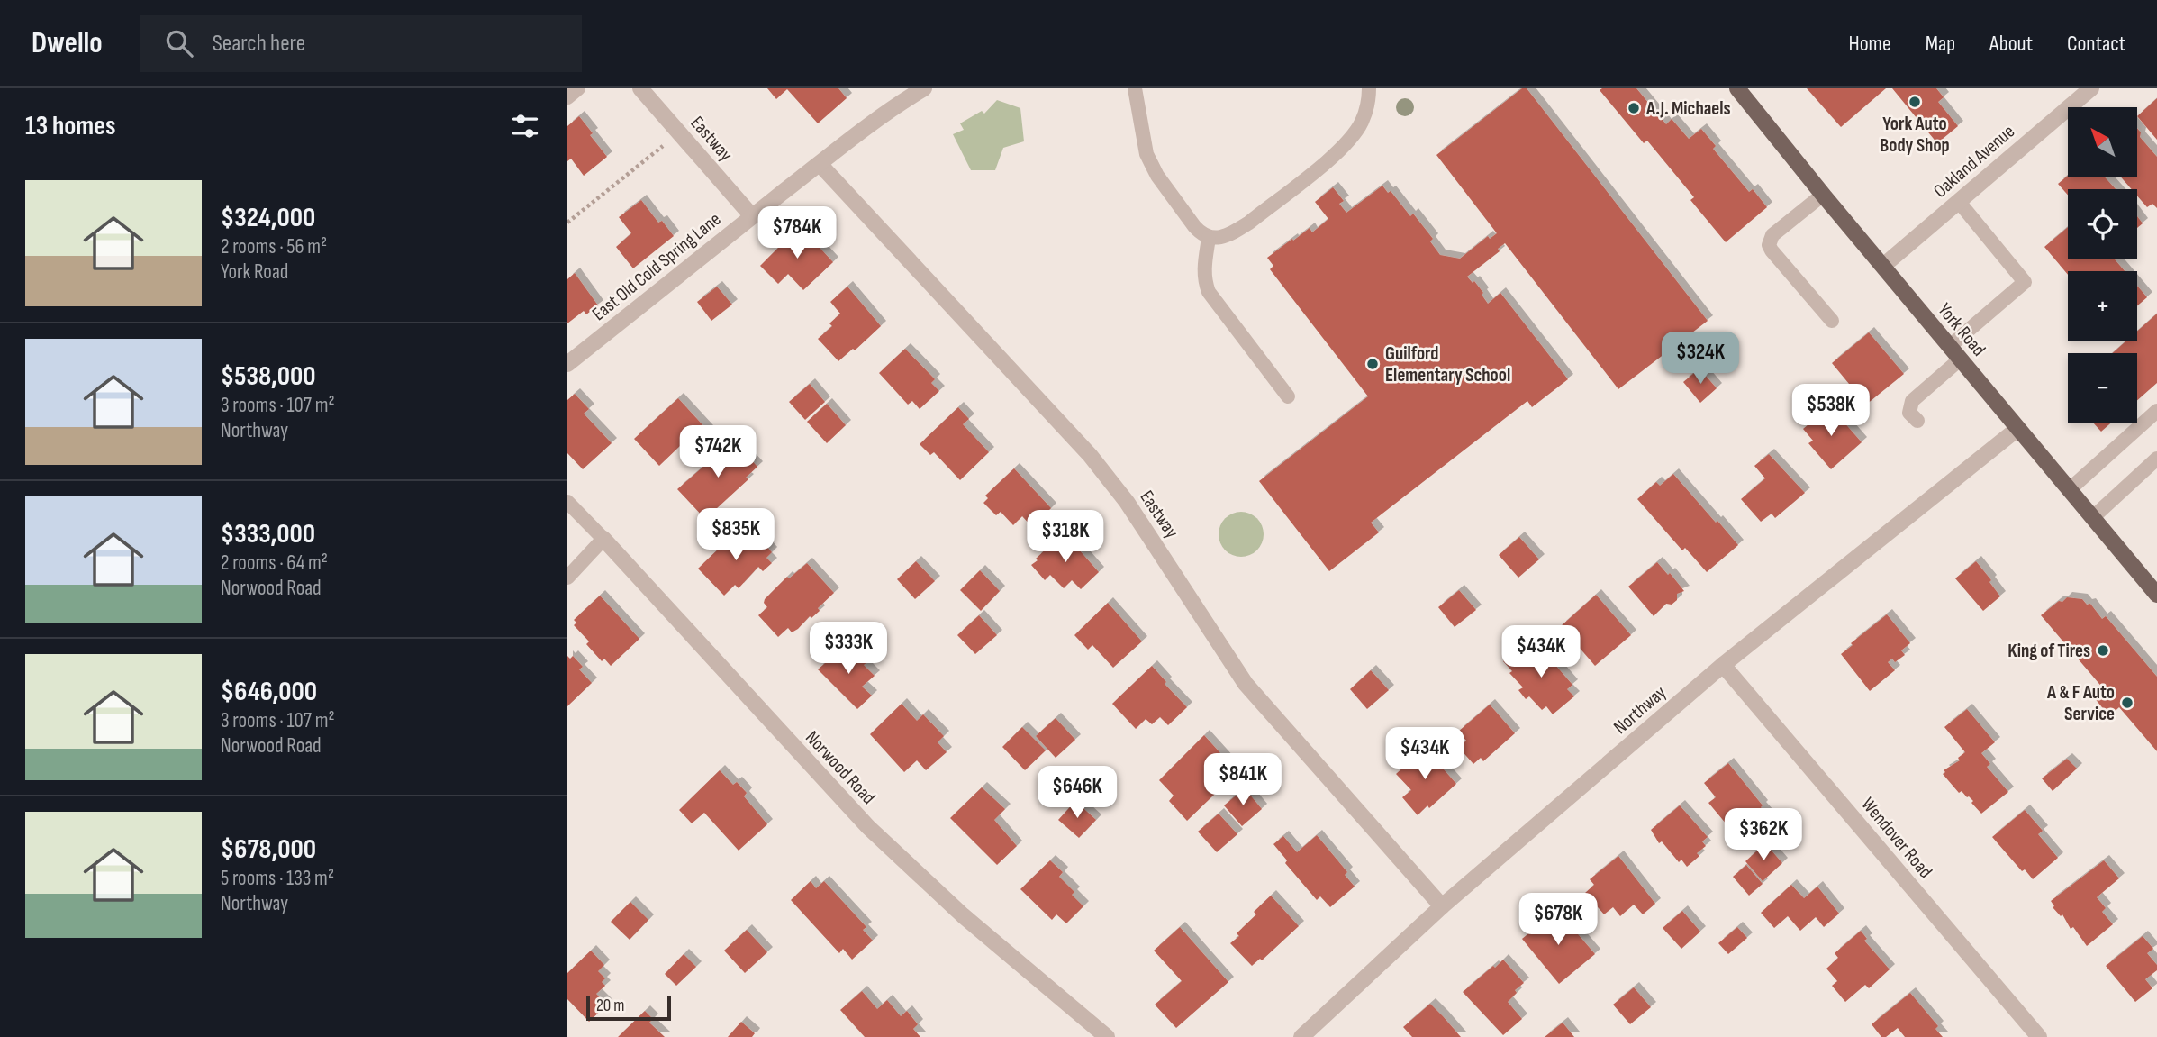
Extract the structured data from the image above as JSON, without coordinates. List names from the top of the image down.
{
  "streets": {
    "main road": ["York Road"],
    "street": [
      "Eastway",
      "Oakland Avenue",
      "East Old Cold Spring Lane",
      "Northway",
      "Norwood Road",
      "Wendover Road"
    ]
  },
  "crossings": [
    ["Eastway", "East Old Cold Spring Lane"],
    ["Eastway", "Northway"],
    ["Oakland Avenue", "York Road"],
    ["York Road", "Northway"],
    ["Northway", "Wendover Road"]
  ],
  "places": [
    "York Auto Body Shop",
    "A.J. Michaels",
    "Guilford Elementary School",
    "King of Tires",
    "A & F Auto Service"
  ],
  "scale_bar": "20 m",
  "north": "top left",
  "page": {
    "header": "Dwello",
    "search": "Search here",
    "nav": [
      "Home",
      "Map",
      "About",
      "Contact"
    ],
    "heading": "13 homes",
    "map_buttons": ["+", "−"],
    "list": [
      {
        "name": "$324,000",
        "note": "2 rooms · 56 m² · York Road"
      },
      {
        "name": "$538,000",
        "note": "3 rooms · 107 m² · Northway"
      },
      {
        "name": "$333,000",
        "note": "2 rooms · 64 m² · Norwood Road"
      },
      {
        "name": "$646,000",
        "note": "3 rooms · 107 m² · Norwood Road"
      },
      {
        "name": "$678,000",
        "note": "5 rooms · 133 m² · Northway"
      }
    ],
    "price": [
      "$784K",
      "$324K",
      "$538K",
      "$742K",
      "$835K",
      "$318K",
      "$333K",
      "$434K",
      "$434K",
      "$841K",
      "$646K",
      "$362K",
      "$678K"
    ],
    "scale": "20 m"
  }
}
